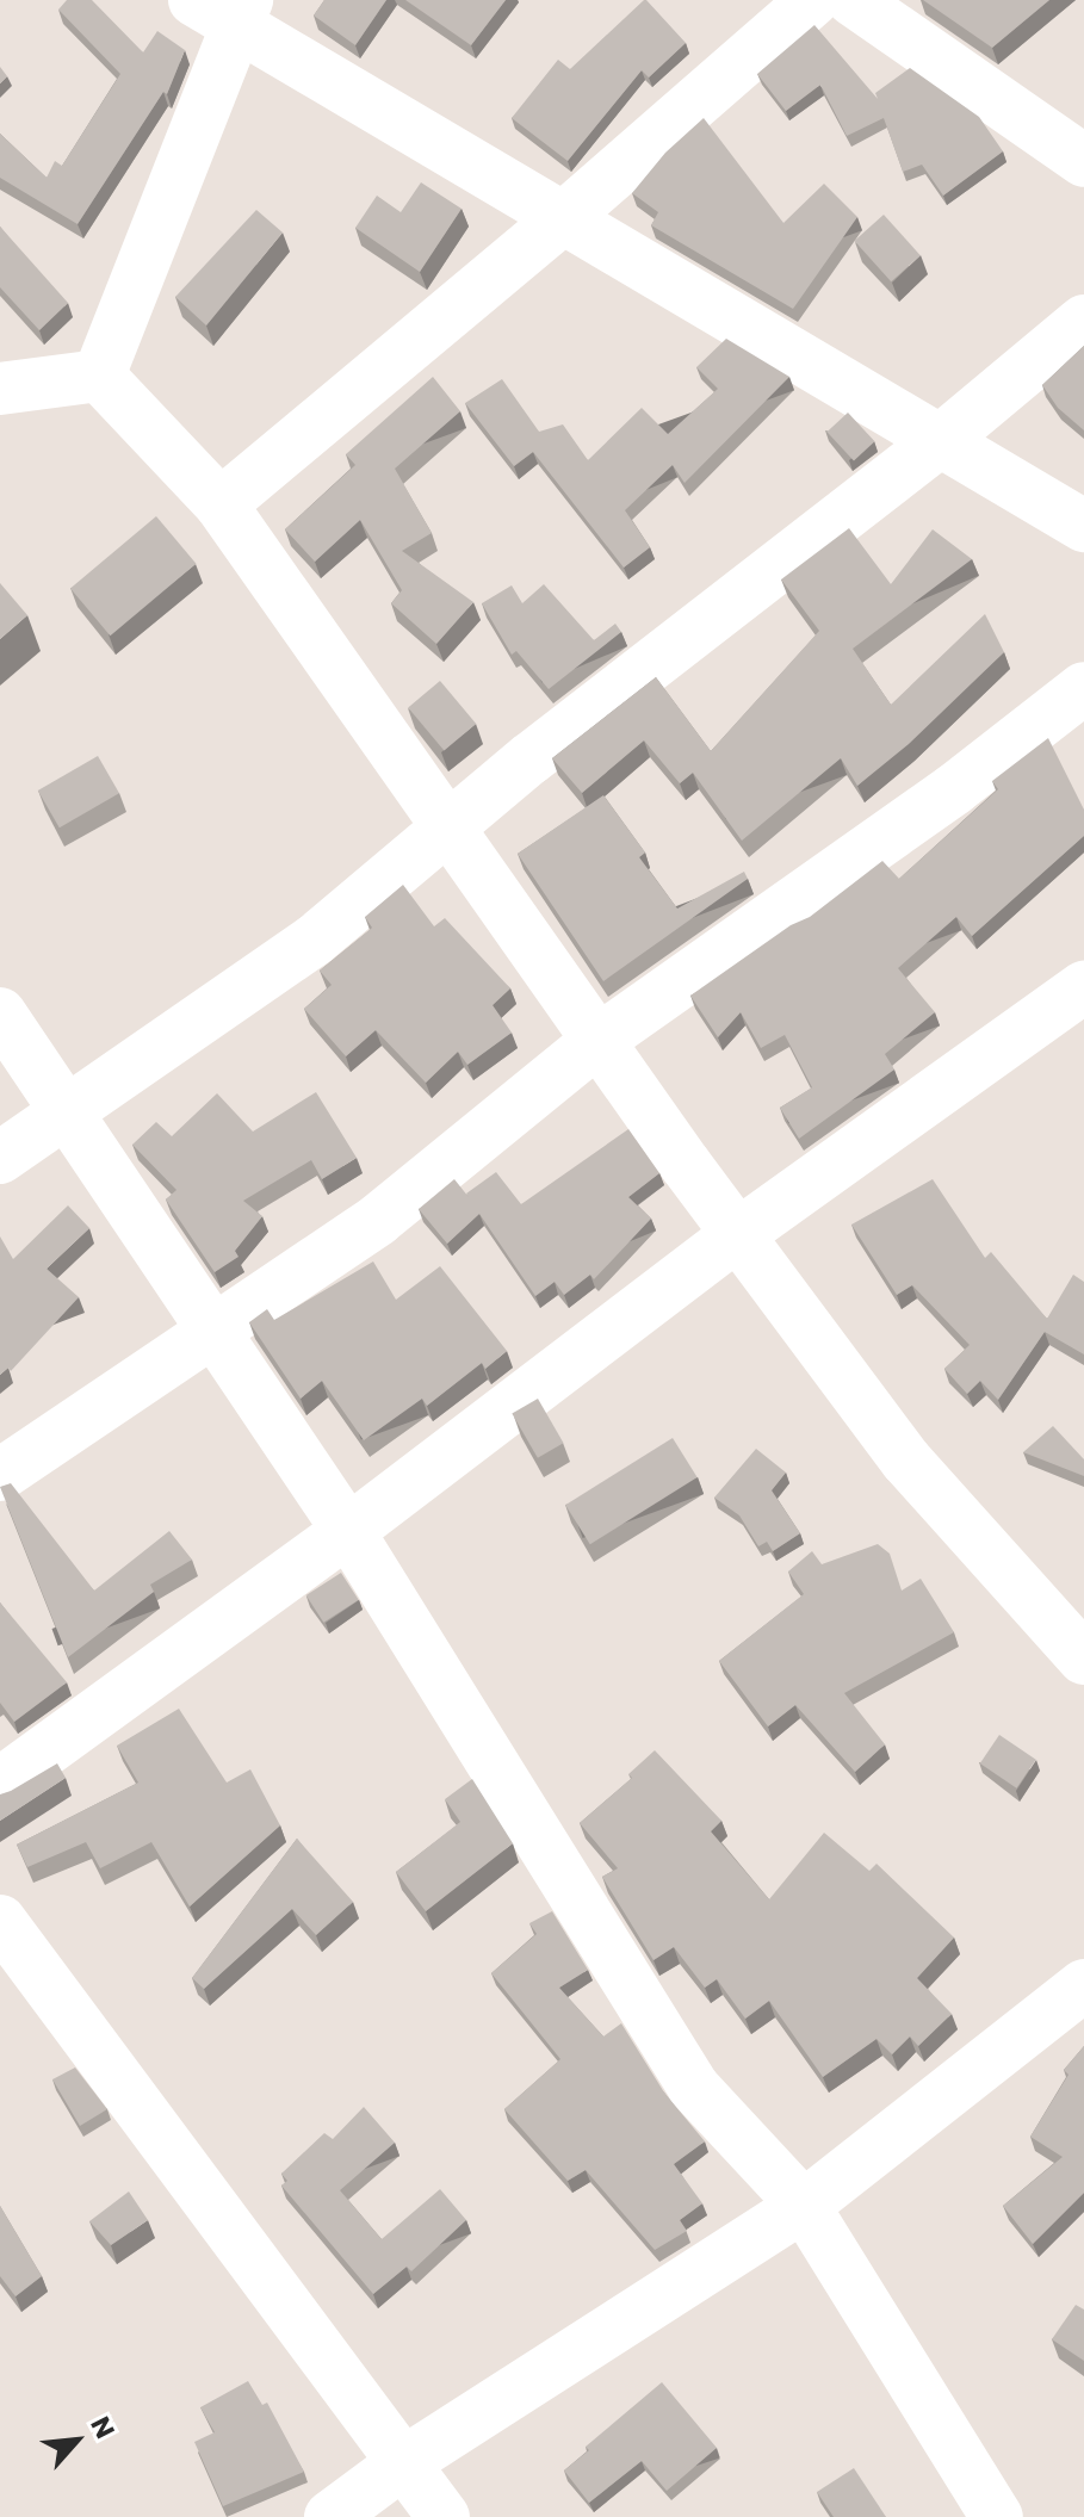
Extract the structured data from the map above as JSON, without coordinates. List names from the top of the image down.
{
  "north": "top right"
}
